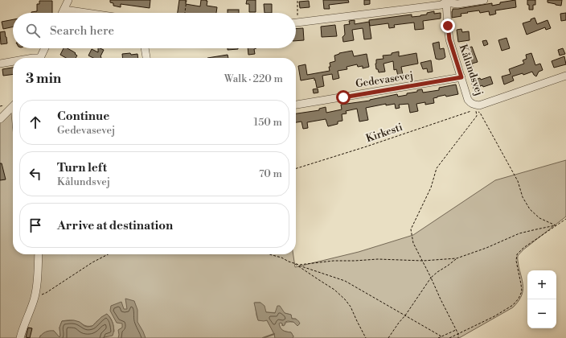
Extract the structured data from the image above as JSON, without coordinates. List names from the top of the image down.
{
  "streets": {
    "street": ["Kålundsvej", "Gedevasevej"],
    "path": ["Kirkesti"]
  },
  "crossings": [
    ["Kålundsvej", "Gedevasevej"]
  ],
  "page": {
    "search": "Search here",
    "heading": ["3 min", "Walk · 220 m"],
    "list": [
      ["Continue", "Gedevasevej", "150 m"],
      ["Turn left", "Kålundsvej", "70 m"],
      "Arrive at destination"
    ],
    "map_buttons": ["+", "−"]
  }
}
